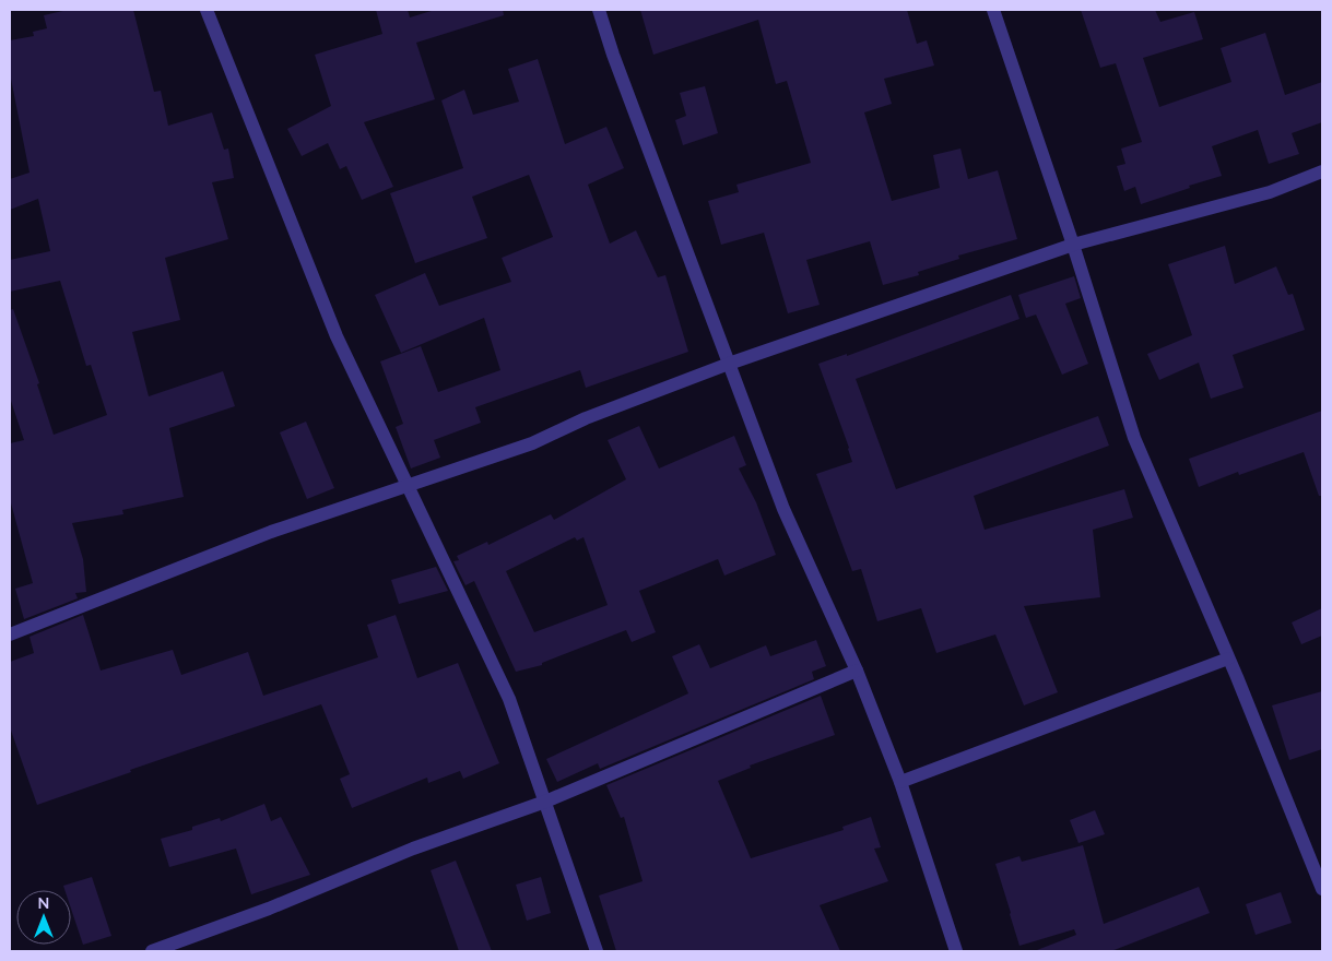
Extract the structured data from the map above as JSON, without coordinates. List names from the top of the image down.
{
  "north": "top"
}
